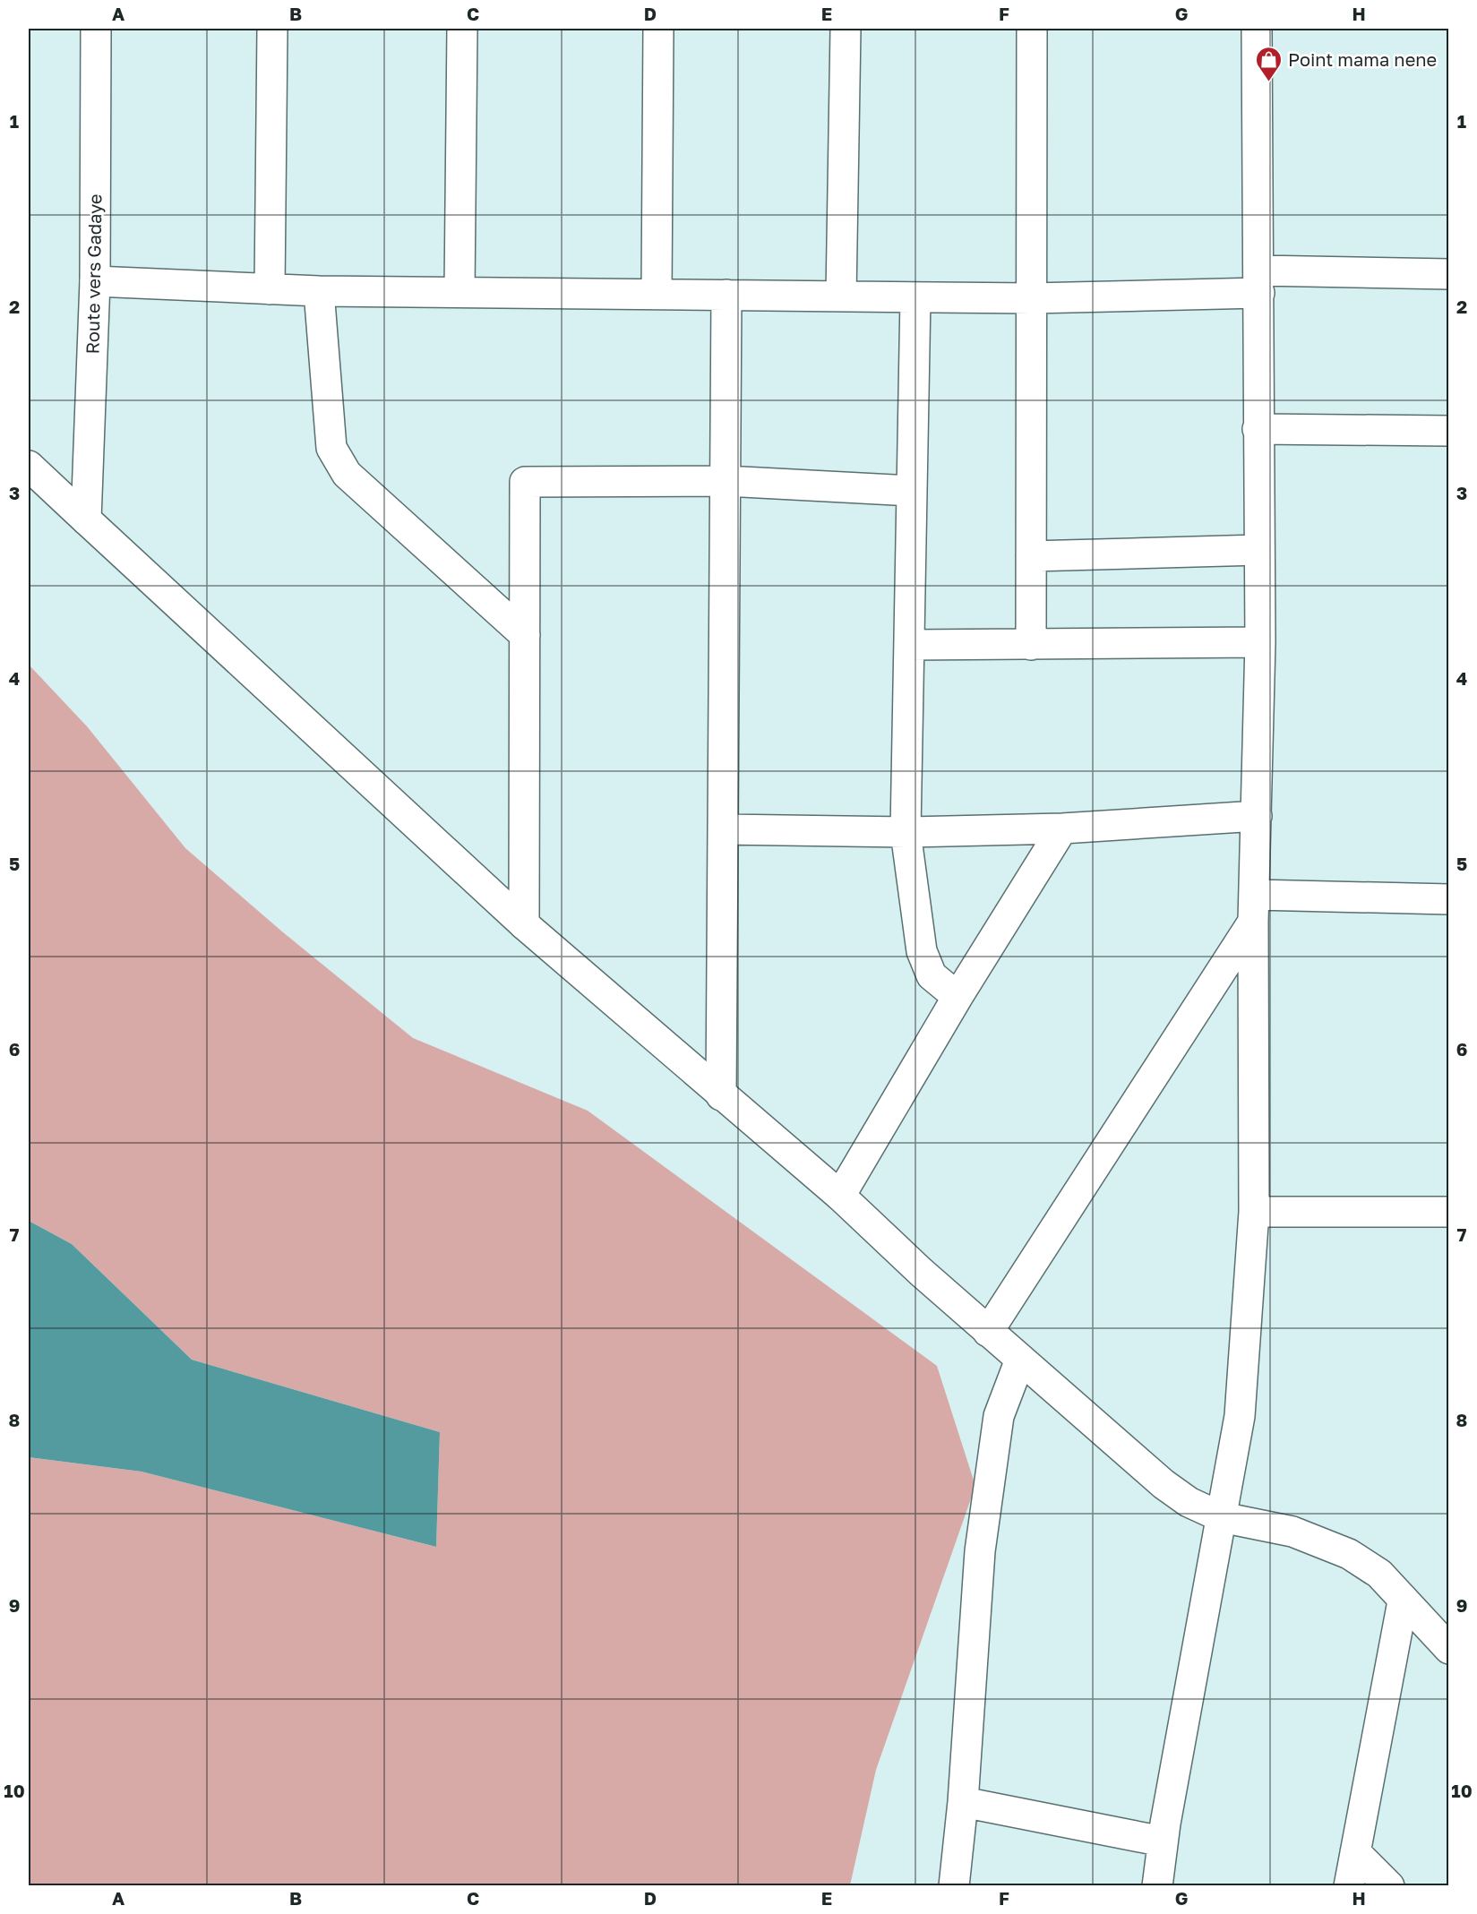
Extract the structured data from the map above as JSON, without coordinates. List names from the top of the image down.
{
  "streets": {
    "street": ["Route vers Gadaye"]
  },
  "places": {
    "shop": ["Point mama nene"]
  },
  "grid": {
    "columns": [
      "A",
      "B",
      "C",
      "D",
      "E",
      "F",
      "G",
      "H"
    ],
    "rows": [
      "1",
      "2",
      "3",
      "4",
      "5",
      "6",
      "7",
      "8",
      "9",
      "10"
    ]
  }
}
